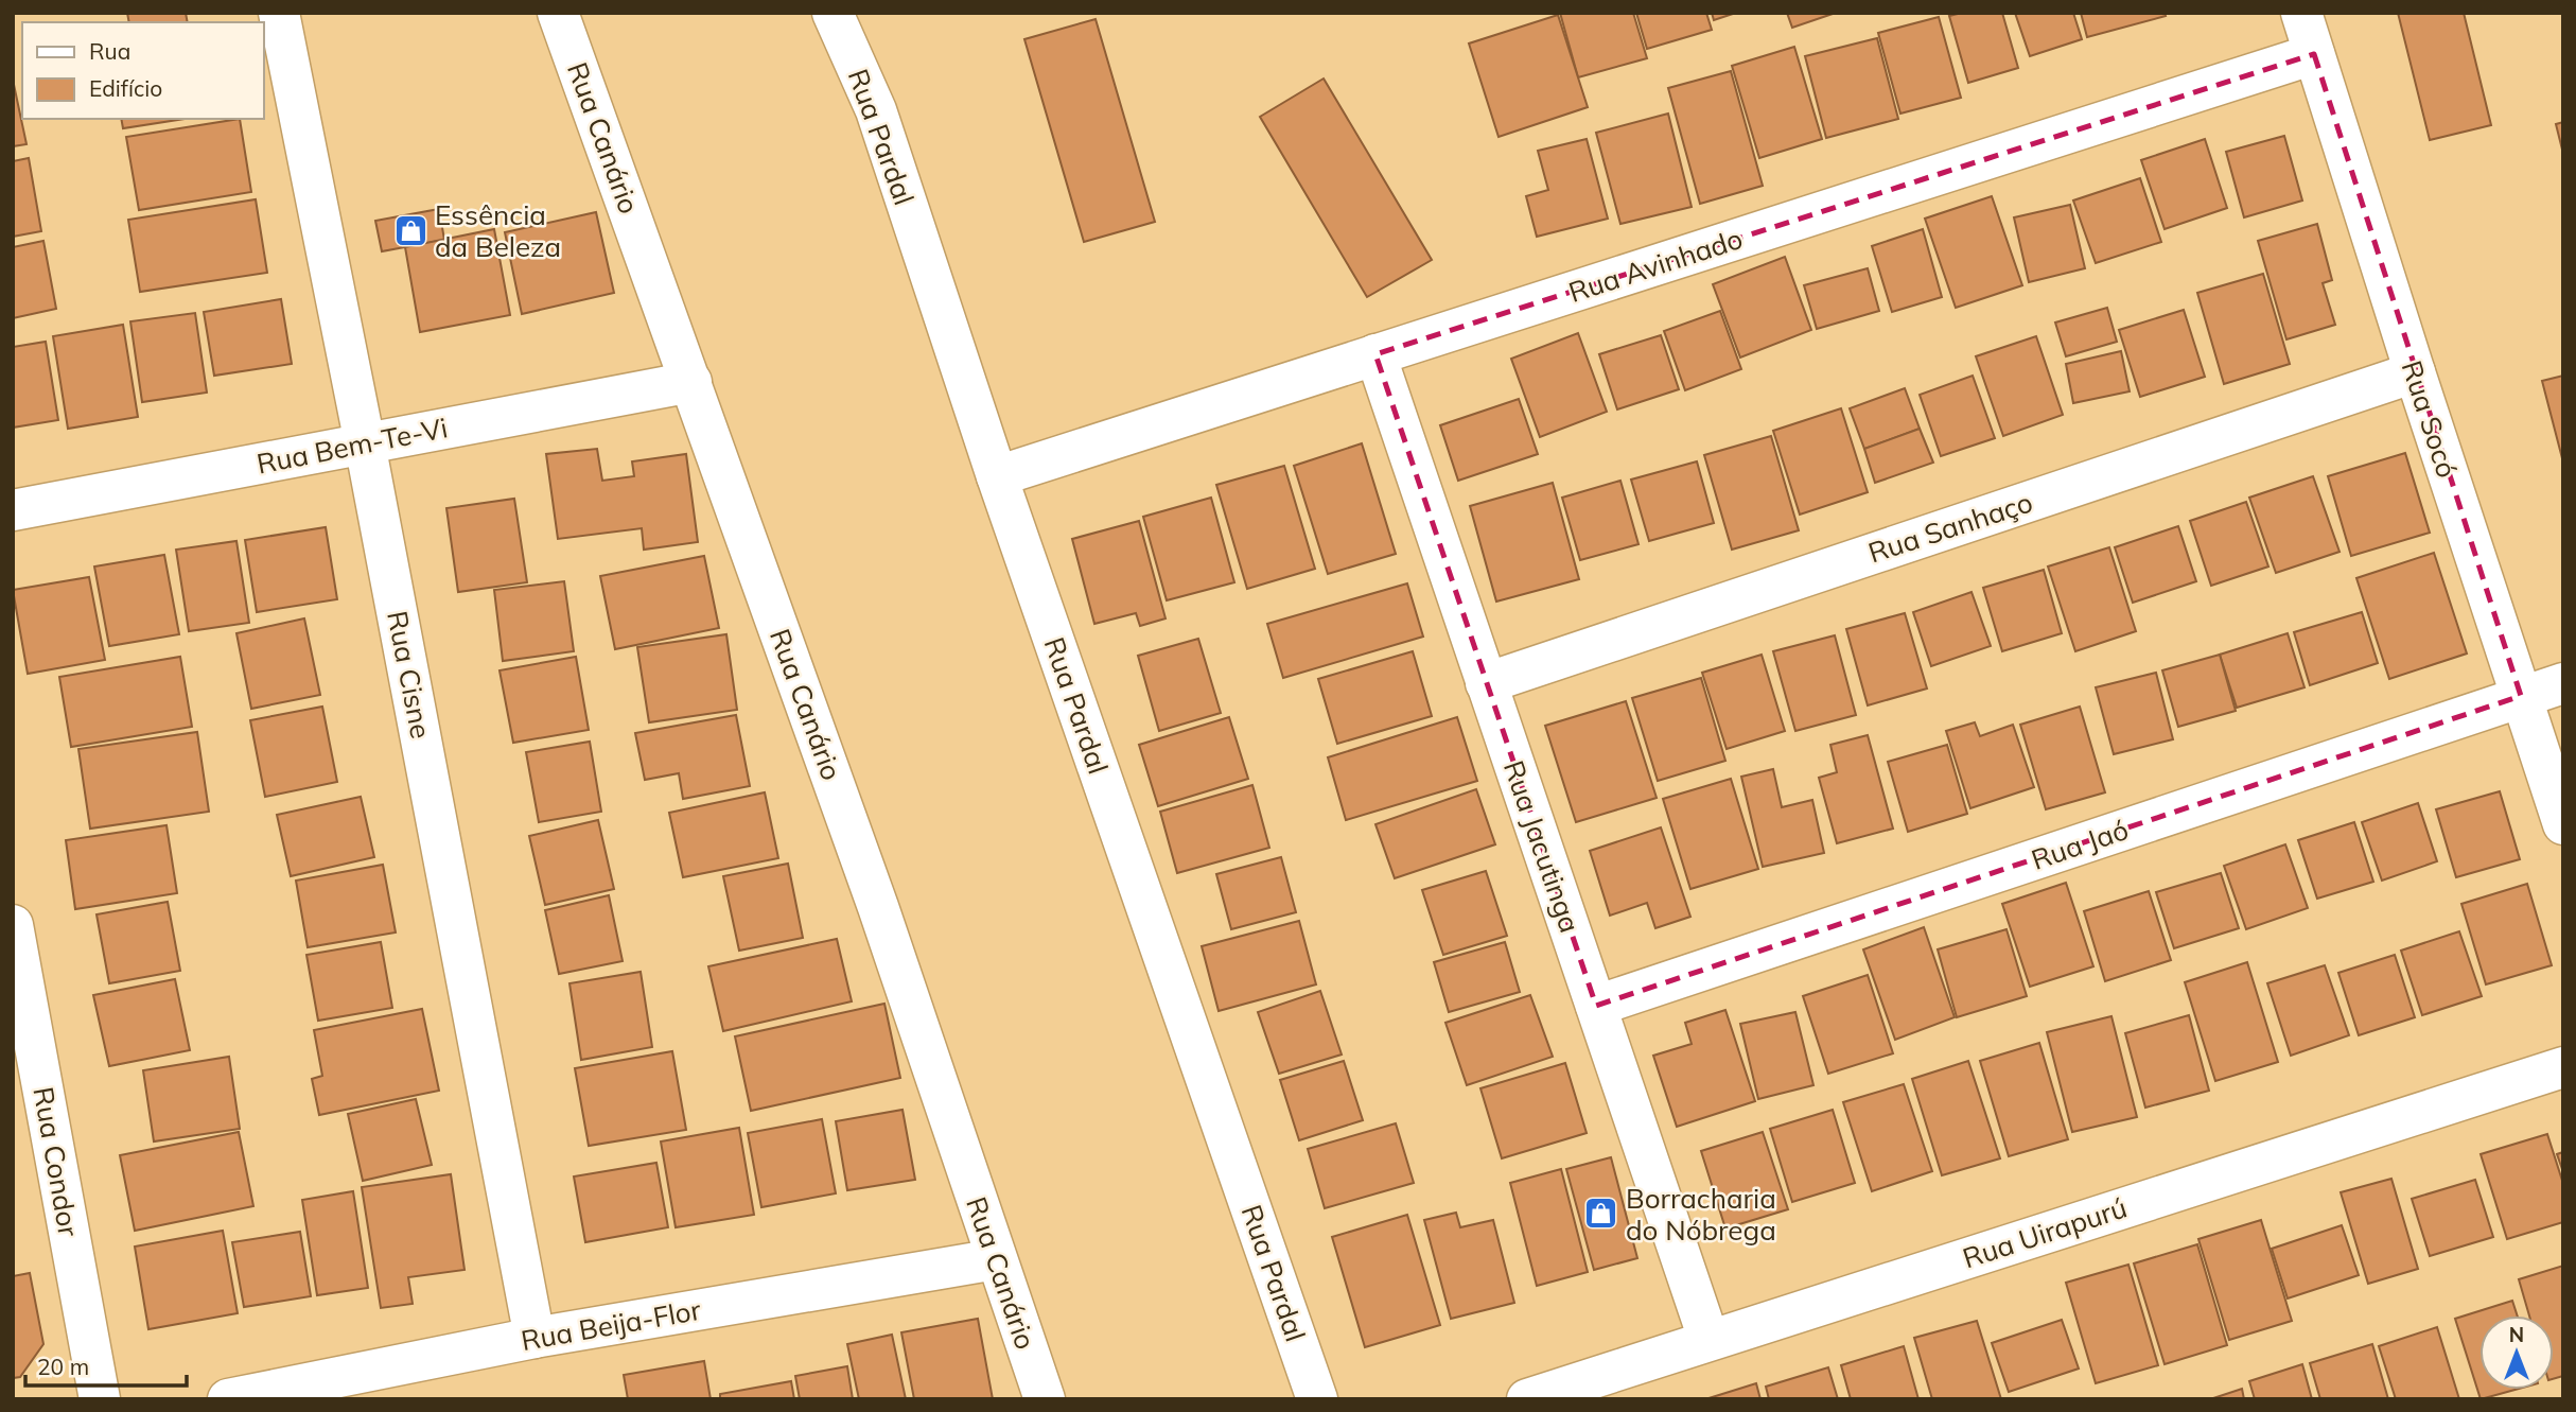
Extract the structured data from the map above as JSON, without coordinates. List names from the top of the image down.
{
  "streets": {
    "street": [
      "Rua Pardal",
      "Rua Canário",
      "Rua Avinhado",
      "Rua Socó",
      "Rua Bem-Te-Vi",
      "Rua Sanhaço",
      "Rua Cisne",
      "Rua Jaó",
      "Rua Jacutinga",
      "Rua Condor",
      "Rua Uirapurú",
      "Rua Beija-Flor"
    ]
  },
  "crossings": [
    ["Rua Pardal", "Rua Avinhado"],
    ["Rua Canário", "Rua Bem-Te-Vi"],
    ["Rua Canário", "Rua Beija-Flor"],
    ["Rua Avinhado", "Rua Socó"],
    ["Rua Avinhado", "Rua Jacutinga"],
    ["Rua Socó", "Rua Sanhaço"],
    ["Rua Socó", "Rua Jaó"],
    ["Rua Bem-Te-Vi", "Rua Cisne"],
    ["Rua Sanhaço", "Rua Jacutinga"],
    ["Rua Cisne", "Rua Beija-Flor"],
    ["Rua Jaó", "Rua Jacutinga"],
    ["Rua Jacutinga", "Rua Uirapurú"]
  ],
  "places": {
    "shop": ["Essência da Beleza", "Borracharia do Nóbrega"]
  },
  "legend": ["Rua", "Edifício"],
  "scale_bar": "20 m",
  "north": "top"
}
